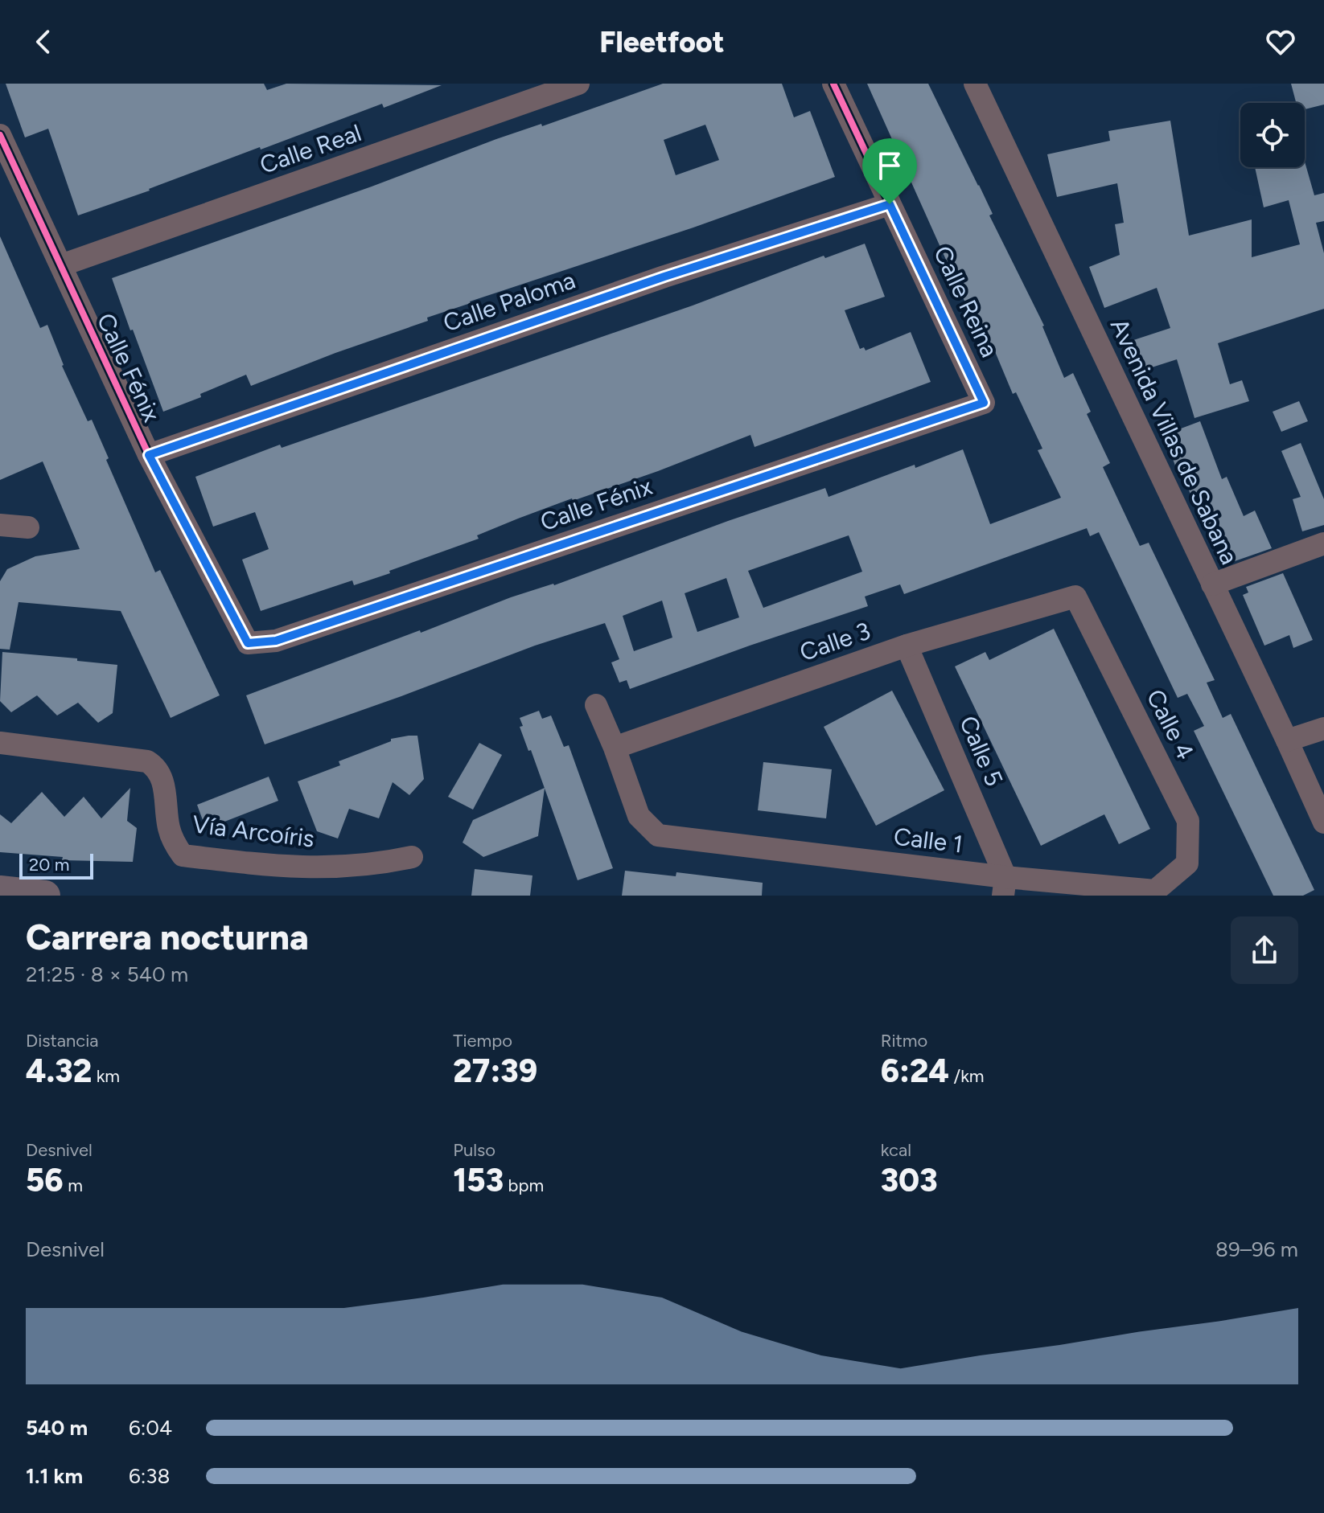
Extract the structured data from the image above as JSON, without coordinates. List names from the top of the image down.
{
  "streets": {
    "street": [
      "Calle Real",
      "Calle Paloma",
      "Calle Reina",
      "Calle Fénix",
      "Avenida Villas de Sabana",
      "Calle 3",
      "Calle 4",
      "Calle 5",
      "Vía Arcoíris",
      "Calle 1"
    ]
  },
  "crossings": [
    ["Calle Real", "Calle Fénix"],
    ["Calle Paloma", "Calle Reina"],
    ["Calle Paloma", "Calle Fénix"],
    ["Calle Reina", "Calle Fénix"],
    ["Calle 3", "Calle 4"],
    ["Calle 3", "Calle 5"],
    ["Calle 3", "Calle 1"],
    ["Calle 4", "Calle 1"],
    ["Calle 5", "Calle 1"]
  ],
  "scale_bar": "20 m",
  "page": {
    "header": "Fleetfoot",
    "scale": "20 m",
    "heading": ["Carrera nocturna", "21:25 · 8 × 540 m"],
    "stats": [
      ["Distancia", "4.32 km"],
      ["Tiempo", "27:39"],
      ["Ritmo", "6:24 /km"],
      ["Desnivel", "56 m"],
      ["Pulso", "153 bpm"],
      ["kcal", "303"]
    ],
    "chart": ["Desnivel", "89–96 m"],
    "list": [
      {
        "name": "540 m",
        "note": "6:04"
      },
      {
        "name": "1.1 km",
        "note": "6:38"
      }
    ]
  }
}
